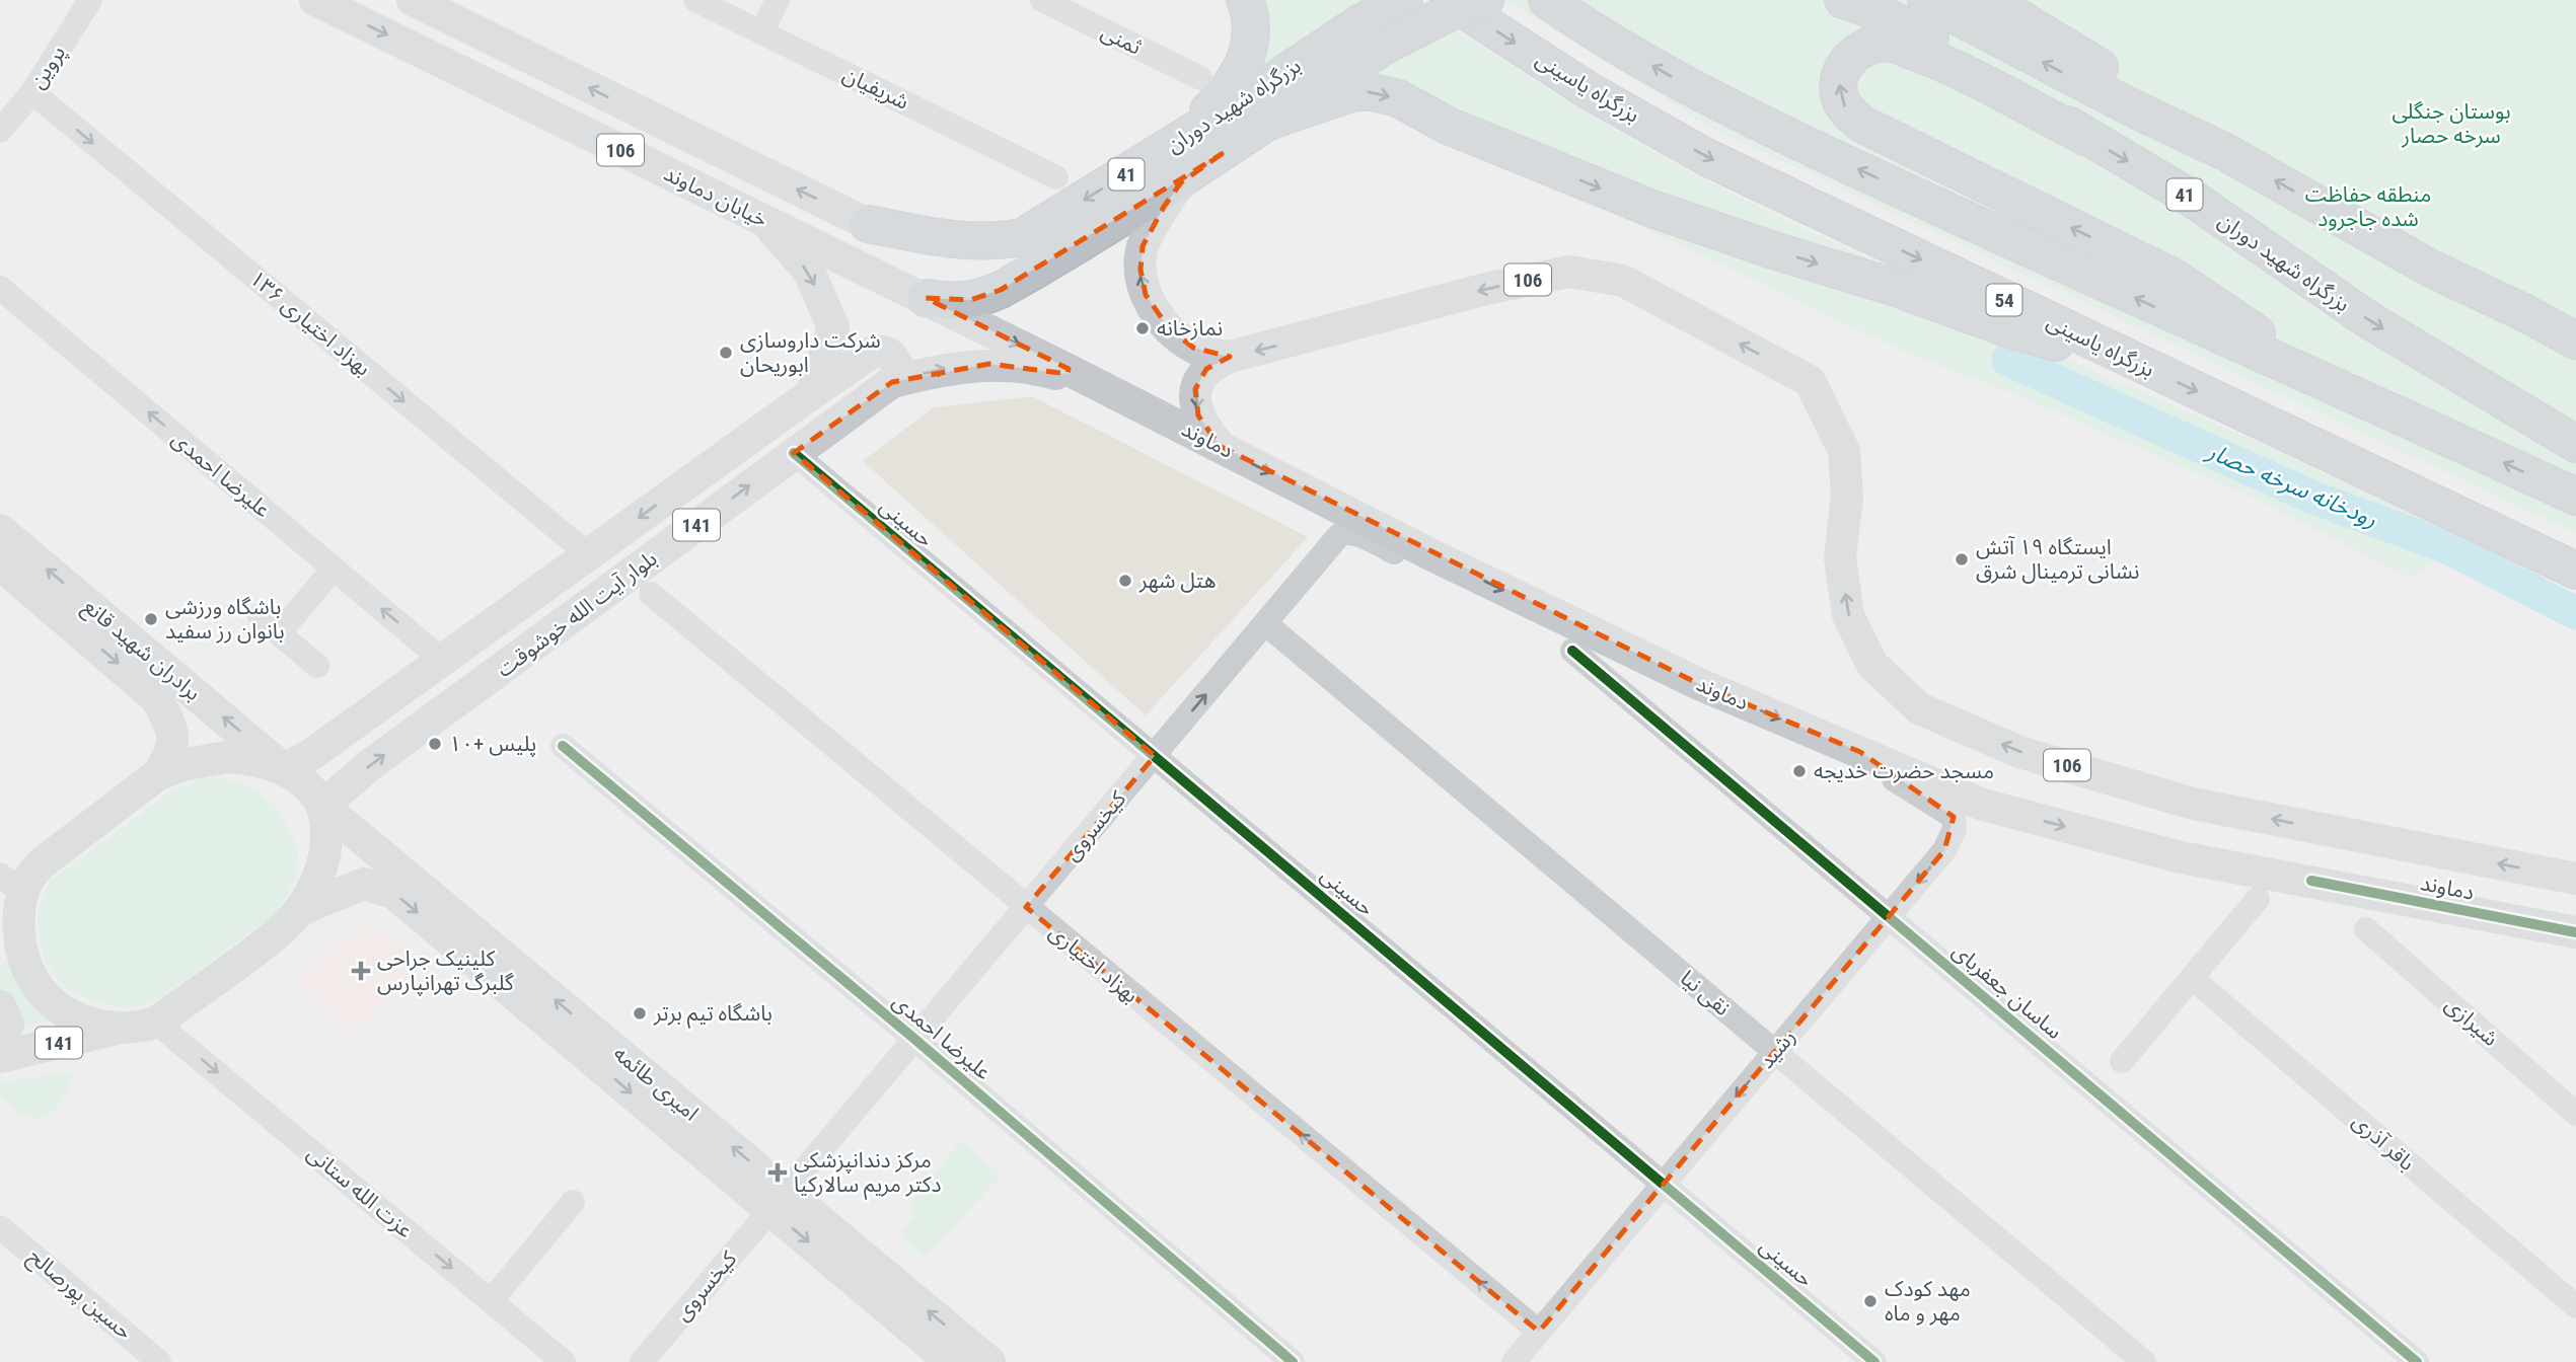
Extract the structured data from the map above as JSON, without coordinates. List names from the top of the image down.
{
  "streets": {
    "highway": [
      "بزرگراه یاسینی",
      "بزرگراه شهید دوران",
      "41",
      "54"
    ],
    "main road": [
      "106",
      "خیابان دماوند",
      "دماوند",
      "141",
      "بلوار آیت الله خوشوقت",
      "برادران شهید قانع",
      "امیری طائمه"
    ],
    "street": [
      "ثمنی",
      "پروین",
      "شریفیان",
      "بهزاد اختیاری ۱۳۶",
      "علیرضا احمدی",
      "حسینی",
      "کیخسروی",
      "بهزاد اختیاری",
      "ساسان جعفربای",
      "نقی نیا",
      "شیرازی",
      "رشید",
      "باقر آذری",
      "عزت الله ستانی",
      "حسین پورصالح"
    ]
  },
  "crossings": [
    ["پروین", "بهزاد اختیاری ۱۳۶"],
    ["بزرگراه شهید دوران", "41"],
    ["بزرگراه شهید دوران", "خیابان دماوند"],
    ["بزرگراه شهید دوران", "دماوند"],
    ["خیابان دماوند", "دماوند"],
    ["بهزاد اختیاری ۱۳۶", "بلوار آیت الله خوشوقت"],
    ["دماوند", "بلوار آیت الله خوشوقت"],
    ["دماوند", "کیخسروی"],
    ["دماوند", "رشید"],
    ["علیرضا احمدی", "بلوار آیت الله خوشوقت"],
    ["علیرضا احمدی", "کیخسروی"],
    ["حسینی", "بلوار آیت الله خوشوقت"],
    ["حسینی", "کیخسروی"],
    ["حسینی", "رشید"],
    ["بلوار آیت الله خوشوقت", "برادران شهید قانع"],
    ["بلوار آیت الله خوشوقت", "امیری طائمه"],
    ["برادران شهید قانع", "امیری طائمه"],
    ["کیخسروی", "بهزاد اختیاری"],
    ["کیخسروی", "نقی نیا"],
    ["کیخسروی", "امیری طائمه"],
    ["بهزاد اختیاری", "رشید"],
    ["ساسان جعفربای", "رشید"],
    ["نقی نیا", "رشید"]
  ],
  "one_way": [
    "بهزاد اختیاری ۱۳۶",
    "علیرضا احمدی",
    "بهزاد اختیاری",
    "عزت الله ستانی"
  ],
  "water": ["رودخانه سرخه حصار"],
  "parks": ["بوستان جنگلی سرخه حصار", "منطقه حفاظت شده جاجرود"],
  "places": {
    "other": [
      "نمازخانه",
      "شرکت داروسازی ابوریحان",
      "ایستگاه ۱۹ آتش نشانی ترمینال شرق",
      "هتل شهر",
      "باشگاه ورزشی بانوان رز سفید",
      "پلیس +١٠",
      "مسجد حضرت خدیجه",
      "باشگاه تیم برتر",
      "مهد کودک مهر و ماه"
    ],
    "health": ["کلینیک جراحی گلبرگ تهرانپارس", "مرکز دندانپزشکی دکتر مریم سالارکیا"]
  }
}
